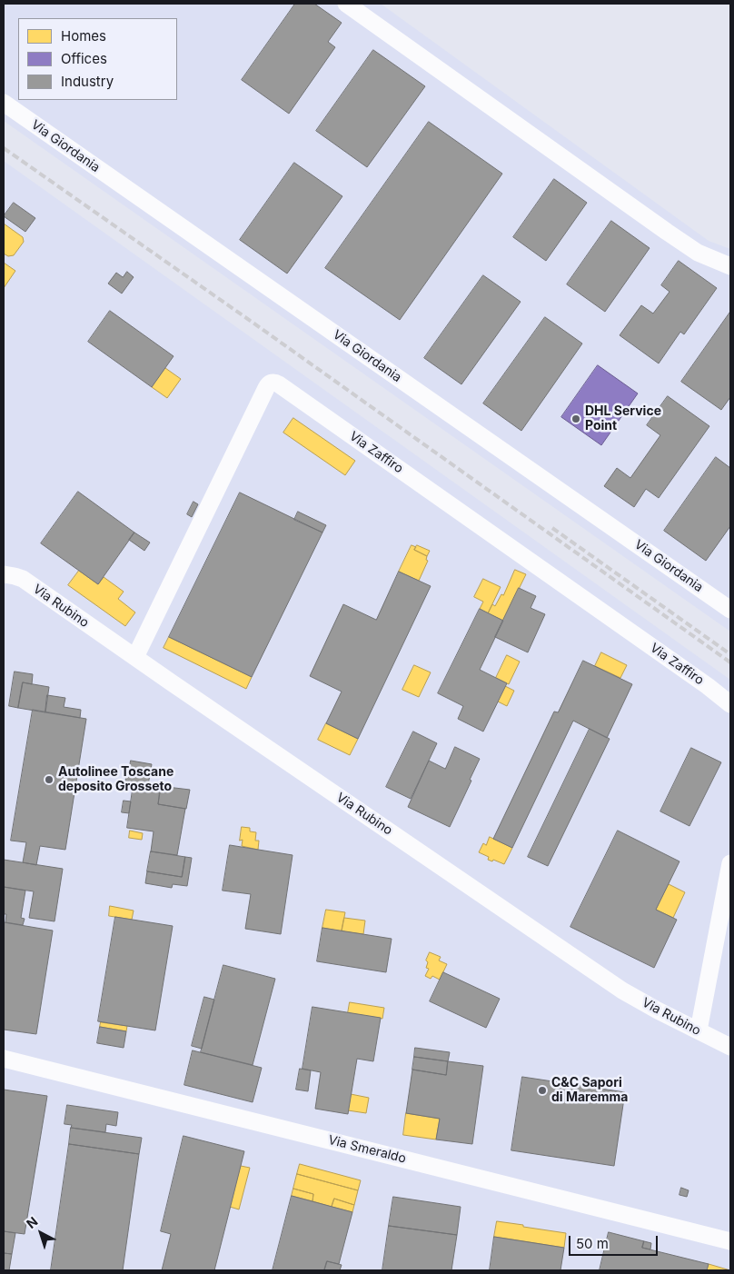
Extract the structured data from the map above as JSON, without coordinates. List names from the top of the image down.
{
  "streets": {
    "street": [
      "Via Giordania",
      "Via Zaffiro",
      "Via Rubino",
      "Via Smeraldo"
    ]
  },
  "crossings": [
    ["Via Zaffiro", "Via Rubino"]
  ],
  "places": ["DHL Service Point", "Autolinee Toscane deposito Grosseto", "C&C Sapori di Maremma"],
  "legend": ["Homes", "Offices", "Industry"],
  "scale_bar": "50 m",
  "north": "top left"
}
